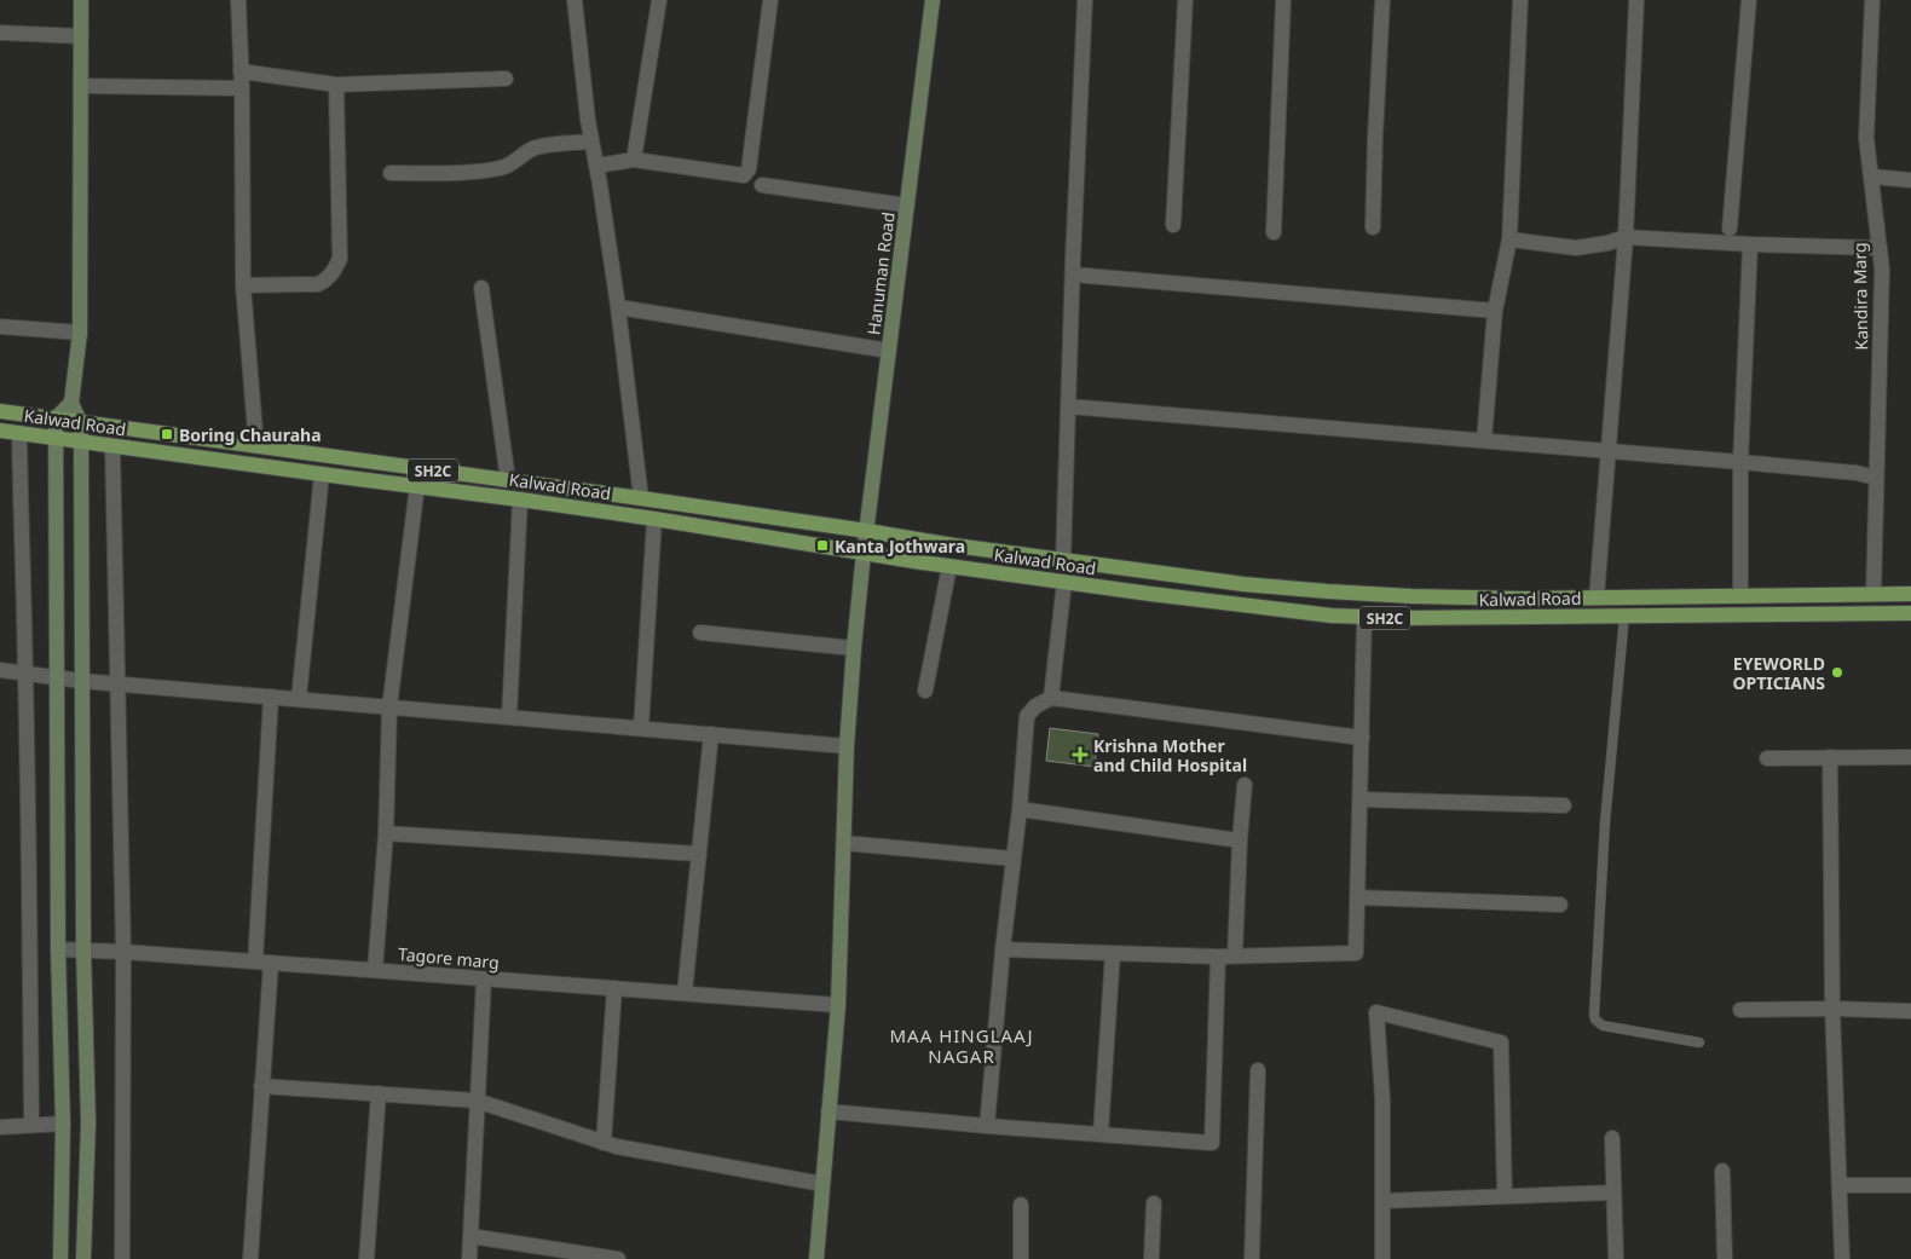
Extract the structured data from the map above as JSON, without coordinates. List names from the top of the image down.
{
  "streets": {
    "main road": ["Kalwad Road", "SH2C"],
    "street": ["Hanuman Road", "Kandira Marg", "Tagore marg"]
  },
  "crossings": [
    ["Hanuman Road", "Kalwad Road"],
    ["Hanuman Road", "Tagore marg"],
    ["Kandira Marg", "Kalwad Road"]
  ],
  "districts": ["MAA HINGLAAJ NAGAR"],
  "places": {
    "transit": ["Boring Chauraha", "Kanta Jothwara"],
    "other": ["EYEWORLD OPTICIANS"],
    "health": ["Krishna Mother and Child Hospital"]
  }
}
